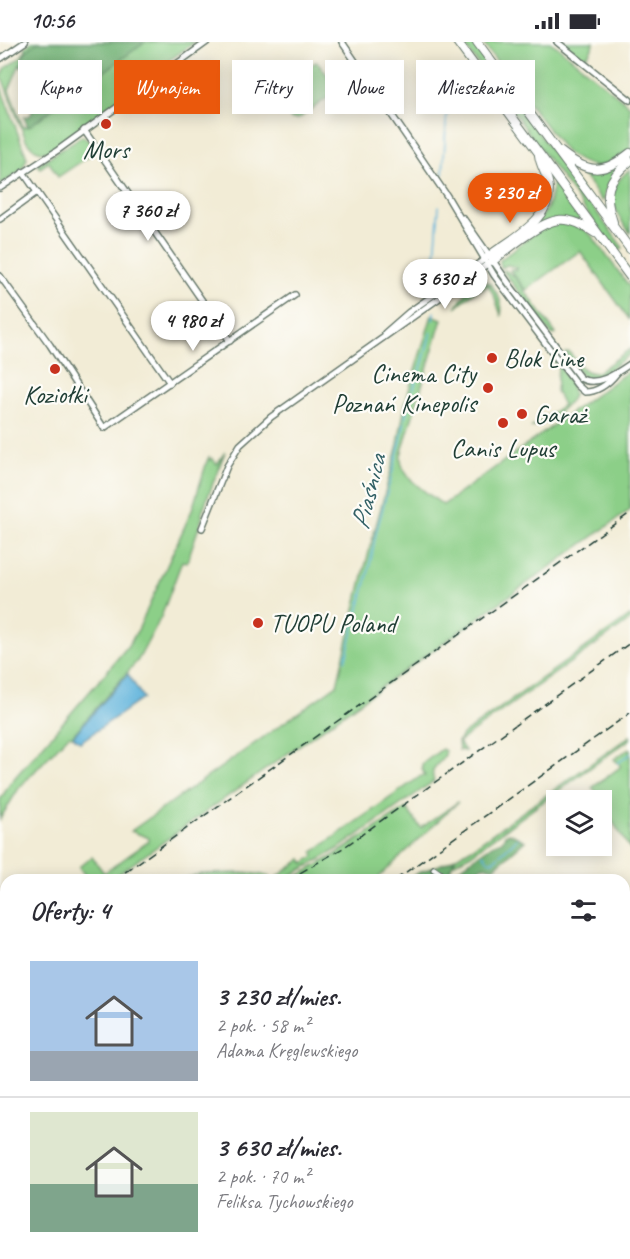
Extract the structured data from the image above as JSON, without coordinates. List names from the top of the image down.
{
  "water": ["Piaśnica"],
  "places": [
    "Mors",
    "Blok Line",
    "Koziołki",
    "Cinema City Poznań Kinepolis",
    "Garaż",
    "Canis Lupus",
    "TUOPU Poland"
  ],
  "page": {
    "status": "10:56",
    "chip": [
      "Kupno",
      "Wynajem",
      "Filtry",
      "Nowe",
      "Mieszkanie"
    ],
    "price": [
      "3 230 zł",
      "7 360 zł",
      "3 630 zł",
      "4 980 zł"
    ],
    "heading": "Oferty: 4",
    "list": [
      {
        "name": "3 230 zł/mies.",
        "note": "2 pok. · 58 m² · Adama Kręglewskiego"
      },
      {
        "name": "3 630 zł/mies.",
        "note": "2 pok. · 70 m² · Feliksa Tychowskiego"
      }
    ]
  }
}
